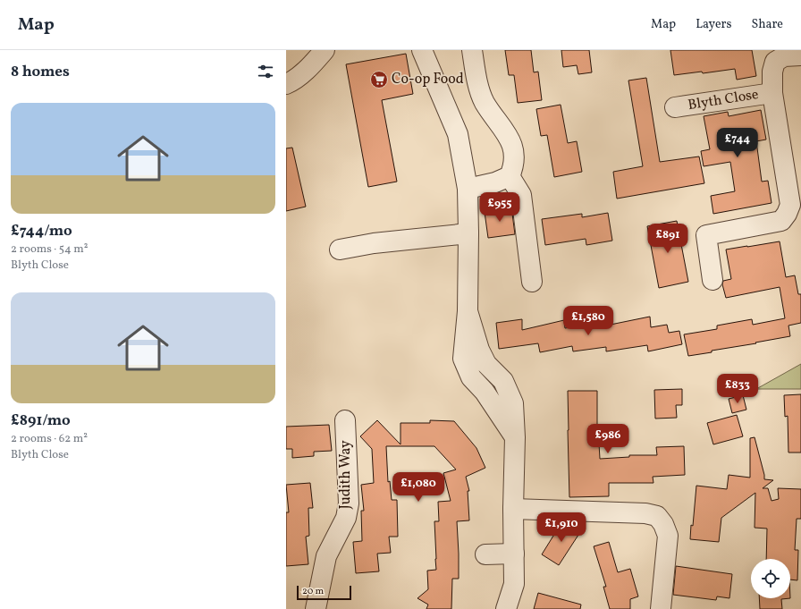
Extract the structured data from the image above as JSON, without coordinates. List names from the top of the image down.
{
  "streets": {
    "street": ["Blyth Close", "Judith Way"]
  },
  "places": {
    "supermarket": ["Co-op Food"]
  },
  "scale_bar": "20 m",
  "page": {
    "header": "Map",
    "nav": ["Map", "Layers", "Share"],
    "heading": "8 homes",
    "list": [
      {
        "name": "£744/mo",
        "note": "2 rooms · 54 m² · Blyth Close"
      },
      {
        "name": "£891/mo",
        "note": "2 rooms · 62 m² · Blyth Close"
      }
    ],
    "price": [
      "£744",
      "£955",
      "£891",
      "£1,580",
      "£833",
      "£986",
      "£1,080",
      "£1,910"
    ],
    "scale": "20 m"
  }
}
